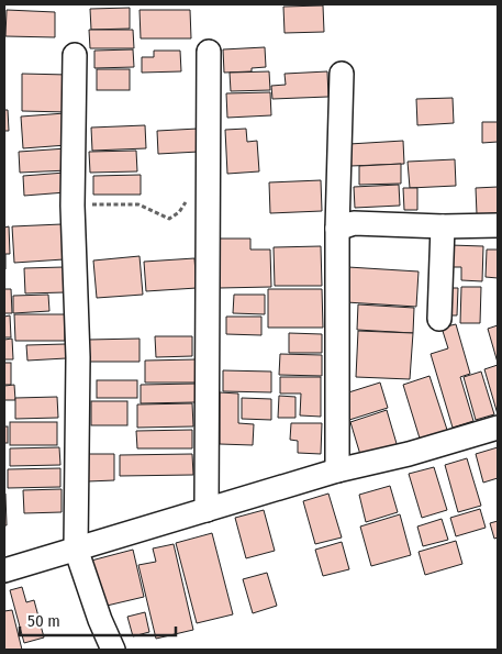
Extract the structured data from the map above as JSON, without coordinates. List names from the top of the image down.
{
  "scale_bar": "50 m"
}
